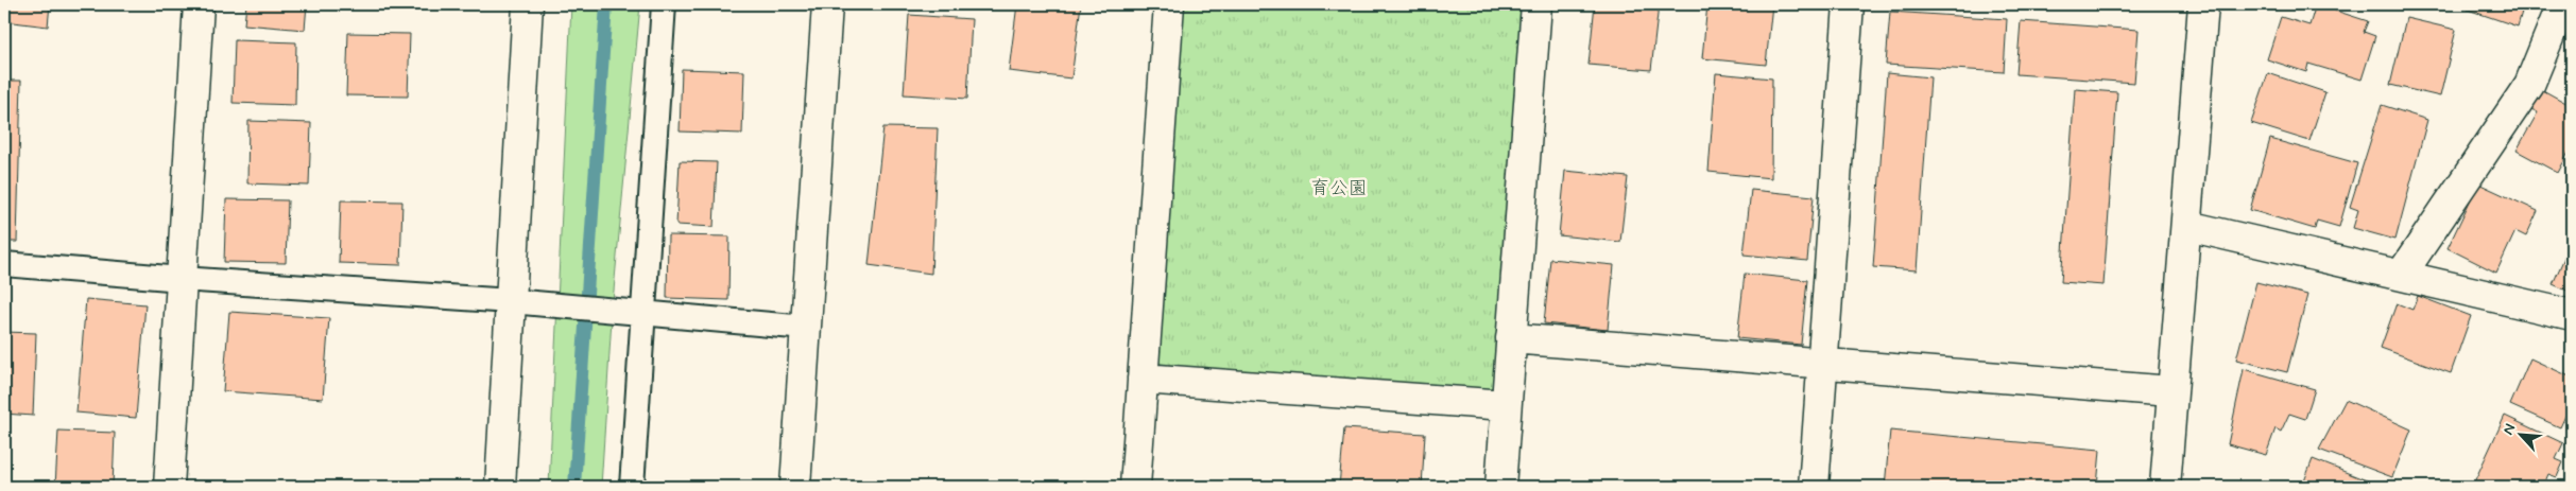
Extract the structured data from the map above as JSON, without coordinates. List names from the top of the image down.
{
  "parks": ["育公園"],
  "north": "top left"
}
